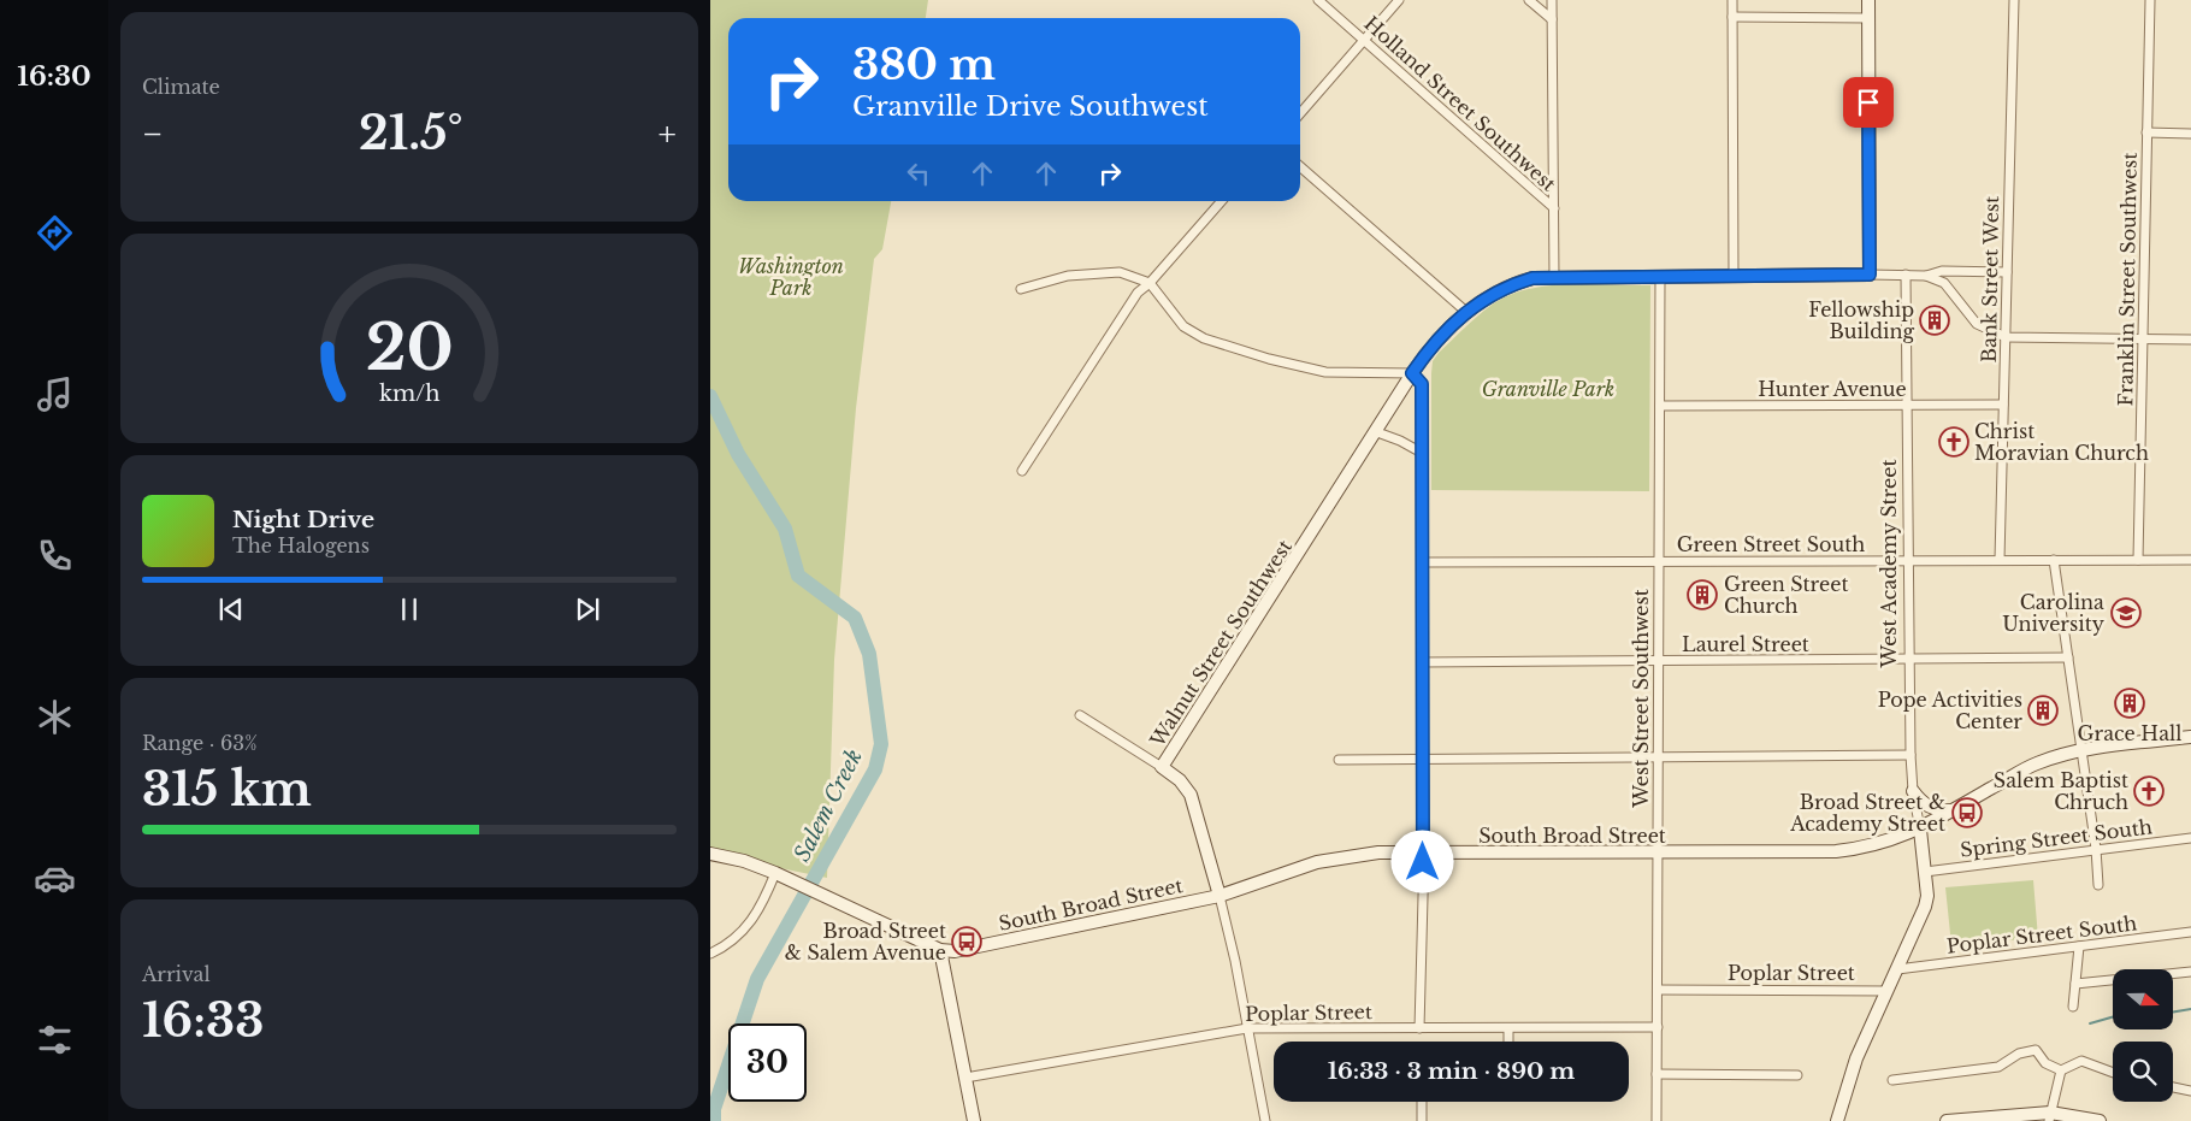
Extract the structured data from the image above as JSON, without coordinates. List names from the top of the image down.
{
  "streets": {
    "street": [
      "Holland Street Southwest",
      "Bank Street West",
      "Franklin Street Southwest",
      "Hunter Avenue",
      "Green Street South",
      "West Academy Street",
      "Walnut Street Southwest",
      "Laurel Street",
      "West Street Southwest",
      "South Broad Street",
      "Spring Street South",
      "Poplar Street South",
      "Poplar Street"
    ]
  },
  "crossings": [
    ["Bank Street West", "Hunter Avenue"],
    ["Bank Street West", "Green Street South"],
    ["Franklin Street Southwest", "Green Street South"],
    ["Hunter Avenue", "West Academy Street"],
    ["Hunter Avenue", "West Street Southwest"],
    ["Green Street South", "West Academy Street"],
    ["Green Street South", "West Street Southwest"],
    ["West Academy Street", "Laurel Street"],
    ["West Academy Street", "South Broad Street"],
    ["West Academy Street", "Spring Street South"],
    ["West Academy Street", "Poplar Street South"],
    ["West Academy Street", "Poplar Street"],
    ["Walnut Street Southwest", "West Street Southwest"],
    ["Walnut Street Southwest", "South Broad Street"],
    ["Walnut Street Southwest", "Poplar Street"],
    ["Laurel Street", "West Street Southwest"],
    ["West Street Southwest", "South Broad Street"],
    ["West Street Southwest", "Poplar Street"]
  ],
  "water": ["Salem Creek"],
  "parks": ["Washington Park", "Granville Park"],
  "places": {
    "building": [
      "Fellowship Building",
      "Green Street Church",
      "Grace Hall",
      "Pope Activities Center"
    ],
    "church": ["Christ Moravian Church", "Salem Baptist Chruch"],
    "school or university": ["Carolina University"],
    "bus stop": ["Broad Street & Academy Street", "Broad Street & Salem Avenue"]
  },
  "north": "right",
  "page": {
    "tabs": "16:30",
    "tile": [
      "Climate",
      ["Range · 63%", "315 km"],
      ["Arrival", "16:33"]
    ],
    "turn": ["380 m", "Granville Drive Southwest"],
    "heat": ["−", "21.5°", "+"],
    "song": ["Night Drive", "The Halogens"],
    "limit": "30",
    "trip": "16:33 · 3 min · 890 m",
    "gauge": ["20", "km/h"]
  }
}
